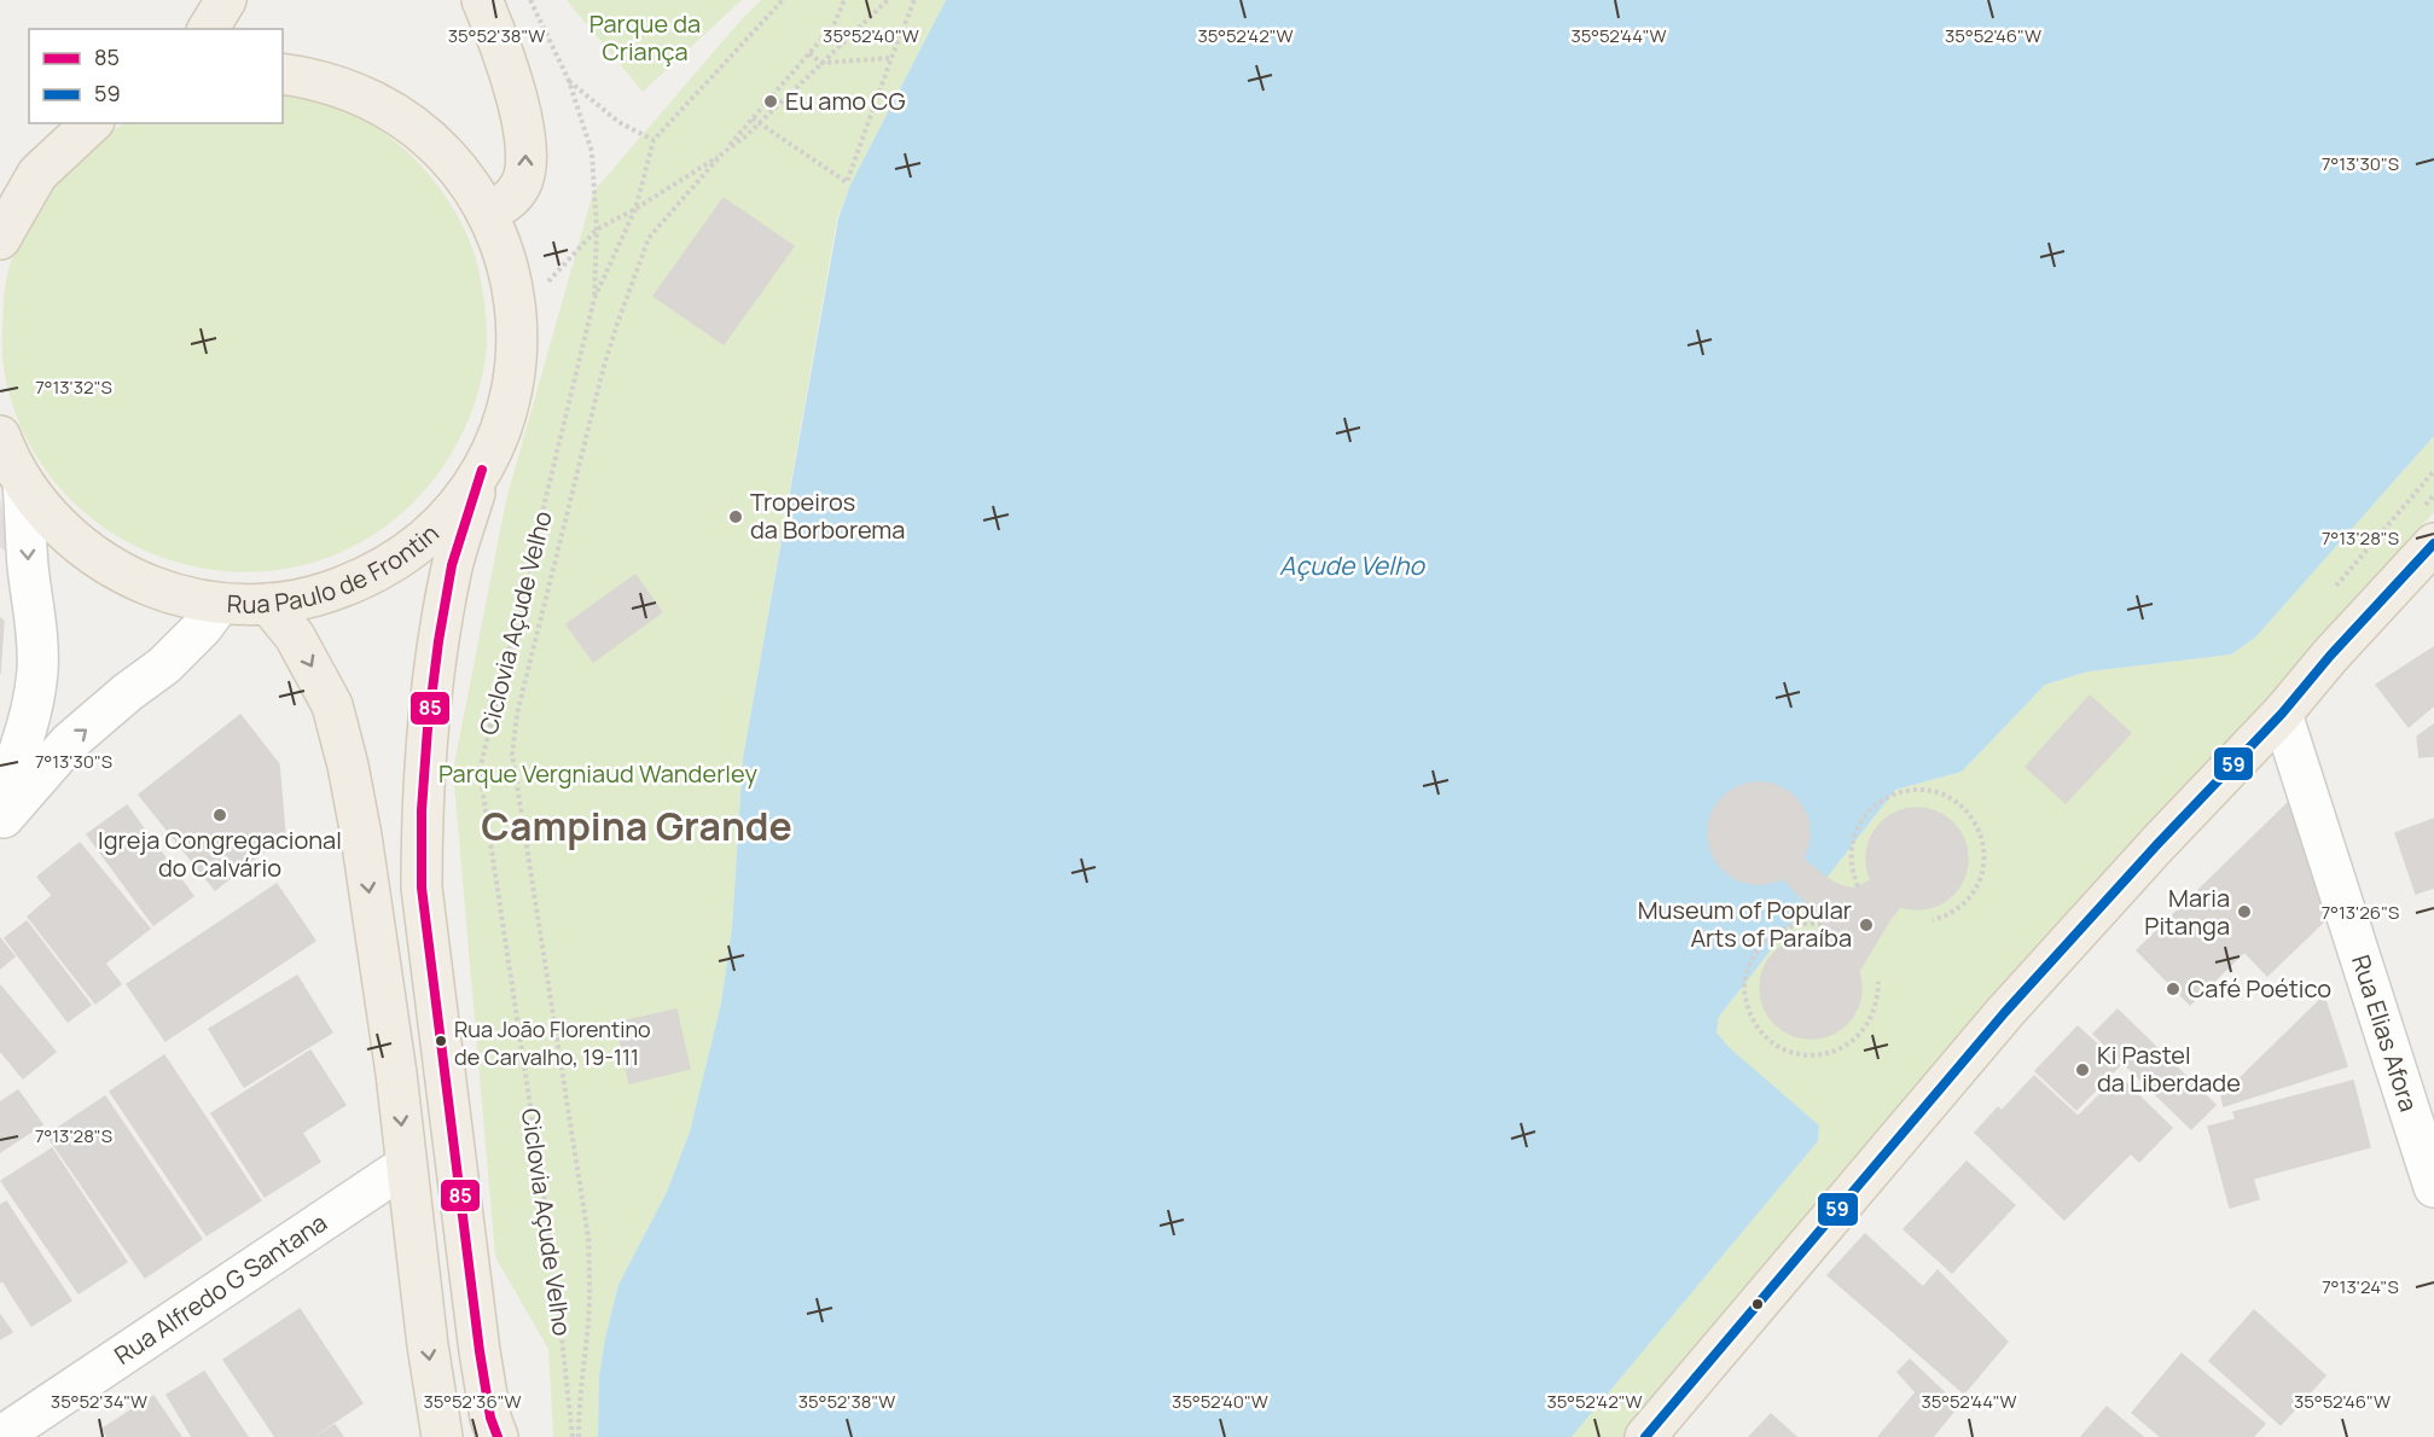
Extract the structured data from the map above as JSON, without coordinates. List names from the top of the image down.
{
  "streets": {
    "main road": ["Rua Paulo de Frontin"],
    "street": ["Rua Elias Afora", "Rua Alfredo G Santana"],
    "path": ["Ciclovia Açude Velho"]
  },
  "districts": ["Campina Grande"],
  "water": ["Açude Velho"],
  "parks": ["Parque da Criança", "Parque Vergniaud Wanderley"],
  "places": [
    "Eu amo CG",
    "Tropeiros da Borborema",
    "Igreja Congregacional do Calvário",
    "Maria Pitanga",
    "Museum of Popular Arts of Paraíba",
    "Café Poético",
    "Rua João Florentino de Carvalho, 19-111",
    "Ki Pastel da Liberdade"
  ],
  "lines": ["transit line 85", "transit line 59"],
  "legend": ["85", "59"],
  "coordinates": [
    "35°52'38\"W",
    "35°52'40\"W",
    "35°52'42\"W",
    "35°52'44\"W",
    "35°52'46\"W",
    "7°13'30\"S",
    "7°13'32\"S",
    "7°13'28\"S",
    "7°13'26\"S",
    "7°13'24\"S",
    "35°52'34\"W",
    "35°52'36\"W"
  ]
}
